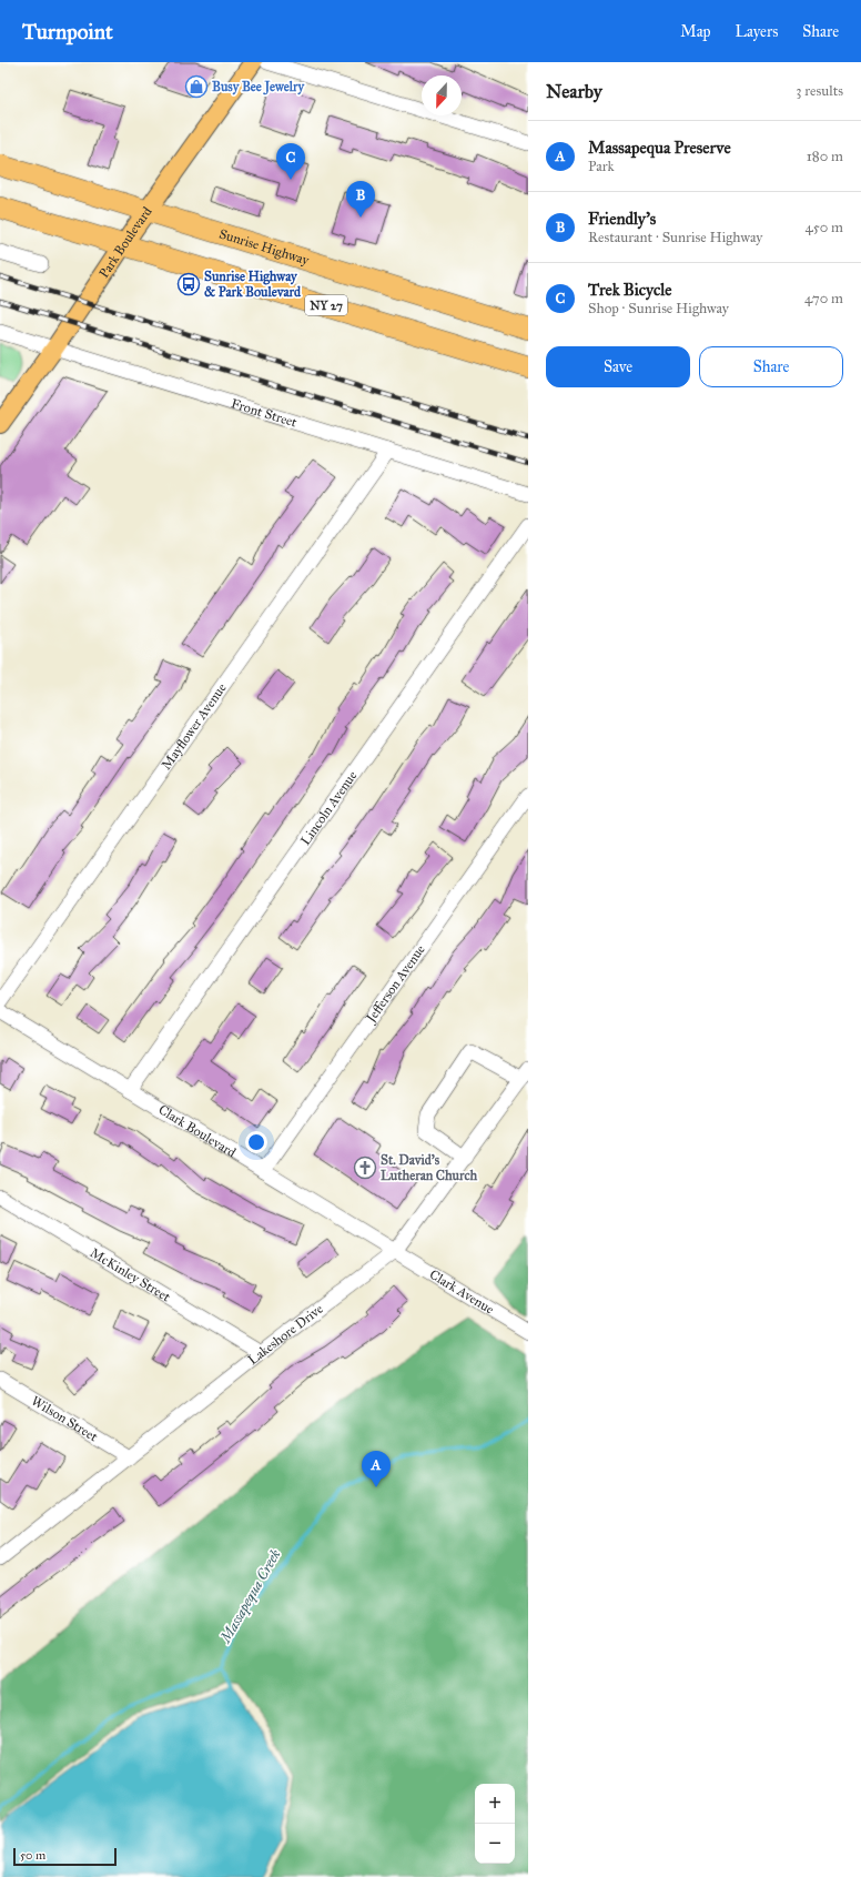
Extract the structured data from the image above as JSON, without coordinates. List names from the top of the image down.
{
  "streets": {
    "highway": ["Sunrise Highway", "NY 27"],
    "main road": ["Park Boulevard"],
    "street": [
      "Front Street",
      "Mayflower Avenue",
      "Lincoln Avenue",
      "Jefferson Avenue",
      "Clark Boulevard",
      "McKinley Street",
      "Clark Avenue",
      "Lakeshore Drive",
      "Wilson Street"
    ]
  },
  "crossings": [
    ["Park Boulevard", "Sunrise Highway"],
    ["Park Boulevard", "NY 27"],
    ["Park Boulevard", "Front Street"],
    ["Front Street", "Mayflower Avenue"],
    ["Lincoln Avenue", "Clark Boulevard"],
    ["Jefferson Avenue", "Clark Boulevard"],
    ["Clark Boulevard", "Clark Avenue"],
    ["Clark Boulevard", "Lakeshore Drive"],
    ["McKinley Street", "Lakeshore Drive"],
    ["Clark Avenue", "Lakeshore Drive"],
    ["Lakeshore Drive", "Wilson Street"]
  ],
  "water": ["Massapequa Creek"],
  "places": {
    "shop": ["Busy Bee Jewelry"],
    "bus stop": ["Sunrise Highway & Park Boulevard"],
    "church": ["St. David's Lutheran Church"]
  },
  "scale_bar": "50 m",
  "north": "bottom",
  "page": {
    "header": "Turnpoint",
    "nav": ["Map", "Layers", "Share"],
    "heading": ["Nearby", "3 results"],
    "list": [
      {
        "mark": "A",
        "name": "Massapequa Preserve",
        "note": "Park",
        "value": "180 m"
      },
      {
        "mark": "B",
        "name": "Friendly's",
        "note": "Restaurant · Sunrise Highway",
        "value": "450 m"
      },
      {
        "mark": "C",
        "name": "Trek Bicycle",
        "note": "Shop · Sunrise Highway",
        "value": "470 m"
      }
    ],
    "pins": ["C", "B", "A"],
    "buttons": ["Save", "Share"],
    "map_buttons": ["+", "−"],
    "scale": "50 m"
  }
}
